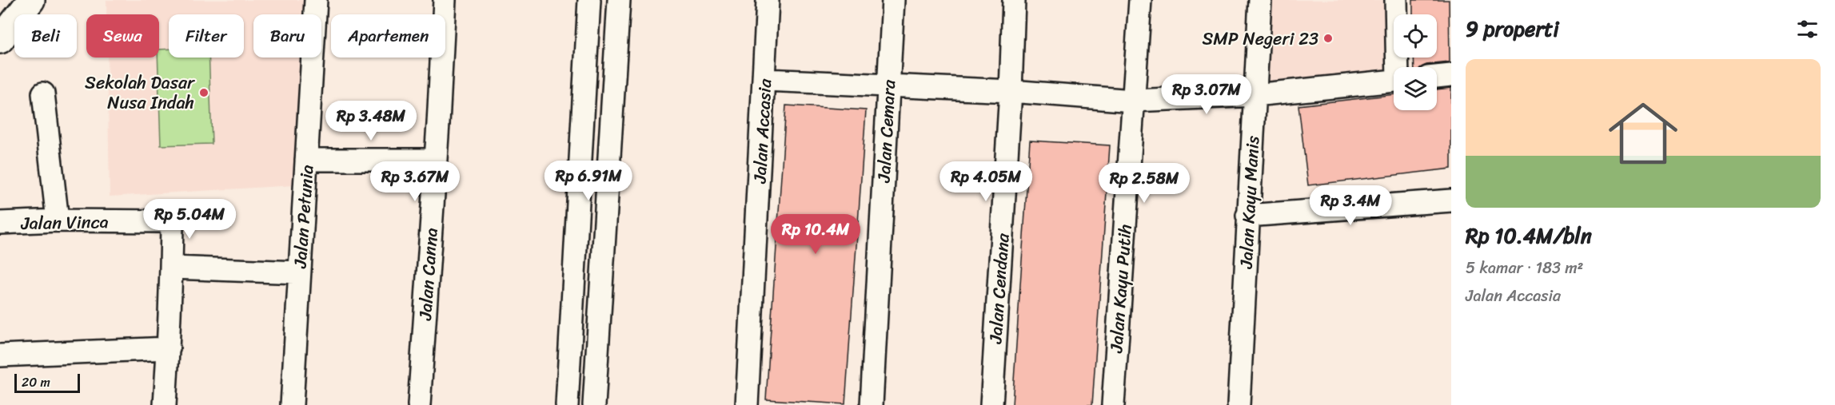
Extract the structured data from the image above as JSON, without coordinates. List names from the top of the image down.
{
  "streets": {
    "street": [
      "Jalan Accasia",
      "Jalan Cemara",
      "Jalan Kayu Manis",
      "Jalan Petunia",
      "Jalan Vinca",
      "Jalan Canna",
      "Jalan Cendana",
      "Jalan Kayu Putih"
    ]
  },
  "places": ["SMP Negeri 23", "Sekolah Dasar Nusa Indah"],
  "scale_bar": "20 m",
  "page": {
    "heading": "9 properti",
    "chip": [
      "Beli",
      "Sewa",
      "Filter",
      "Baru",
      "Apartemen"
    ],
    "list": [
      {
        "name": "Rp 10.4M/bln",
        "note": "5 kamar · 183 m² · Jalan Accasia"
      }
    ],
    "price": [
      "Rp 3.07M",
      "Rp 3.48M",
      "Rp 6.91M",
      "Rp 3.67M",
      "Rp 4.05M",
      "Rp 2.58M",
      "Rp 3.4M",
      "Rp 5.04M",
      "Rp 10.4M"
    ],
    "scale": "20 m"
  }
}
